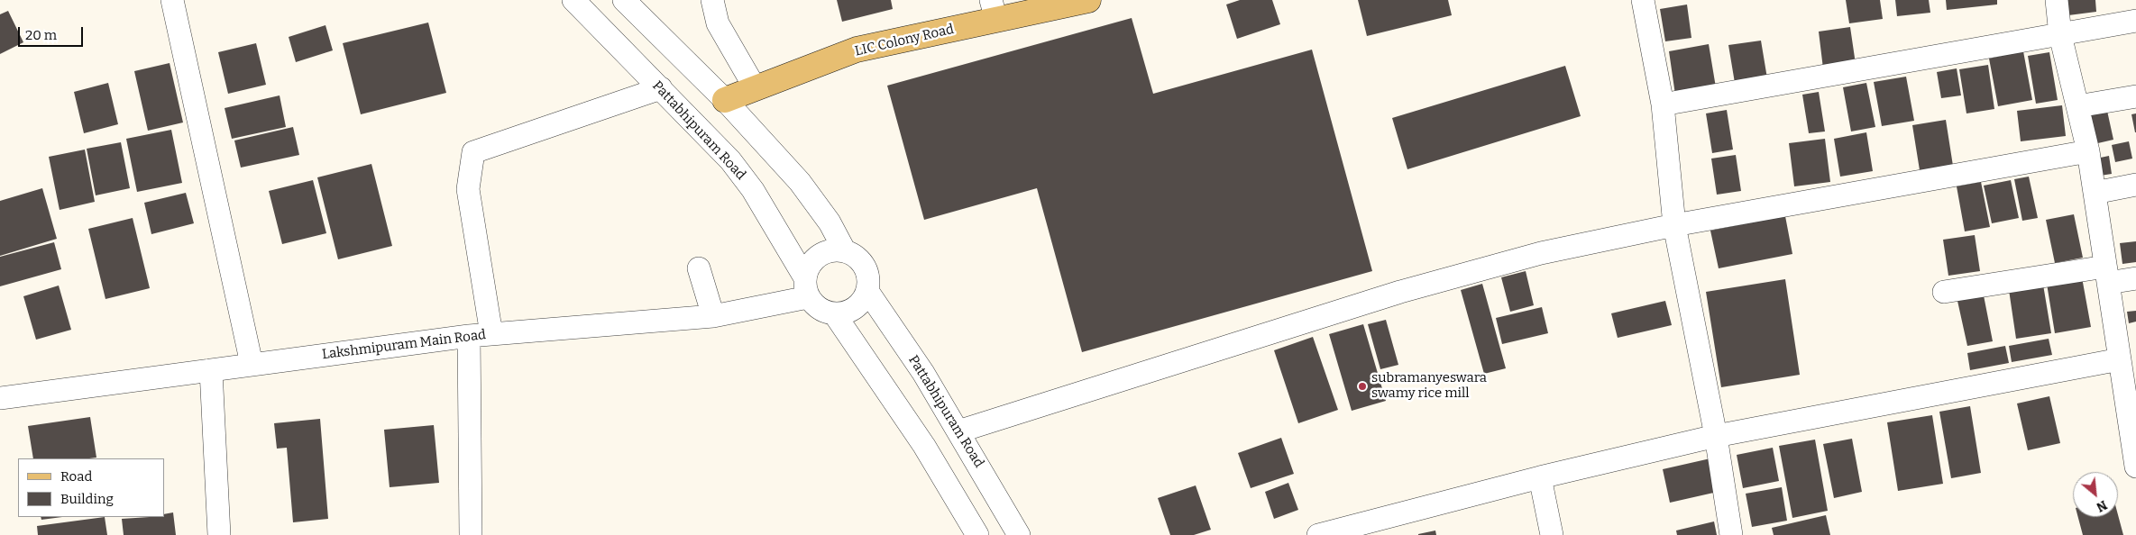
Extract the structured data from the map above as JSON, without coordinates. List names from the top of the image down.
{
  "streets": {
    "main road": ["LIC Colony Road"],
    "street": ["Pattabhipuram Road", "Lakshmipuram Main Road"]
  },
  "crossings": [
    ["Pattabhipuram Road", "Lakshmipuram Main Road"]
  ],
  "places": ["subramanyeswara swamy rice mill"],
  "legend": ["Road", "Building"],
  "scale_bar": "20 m",
  "north": "bottom right"
}
